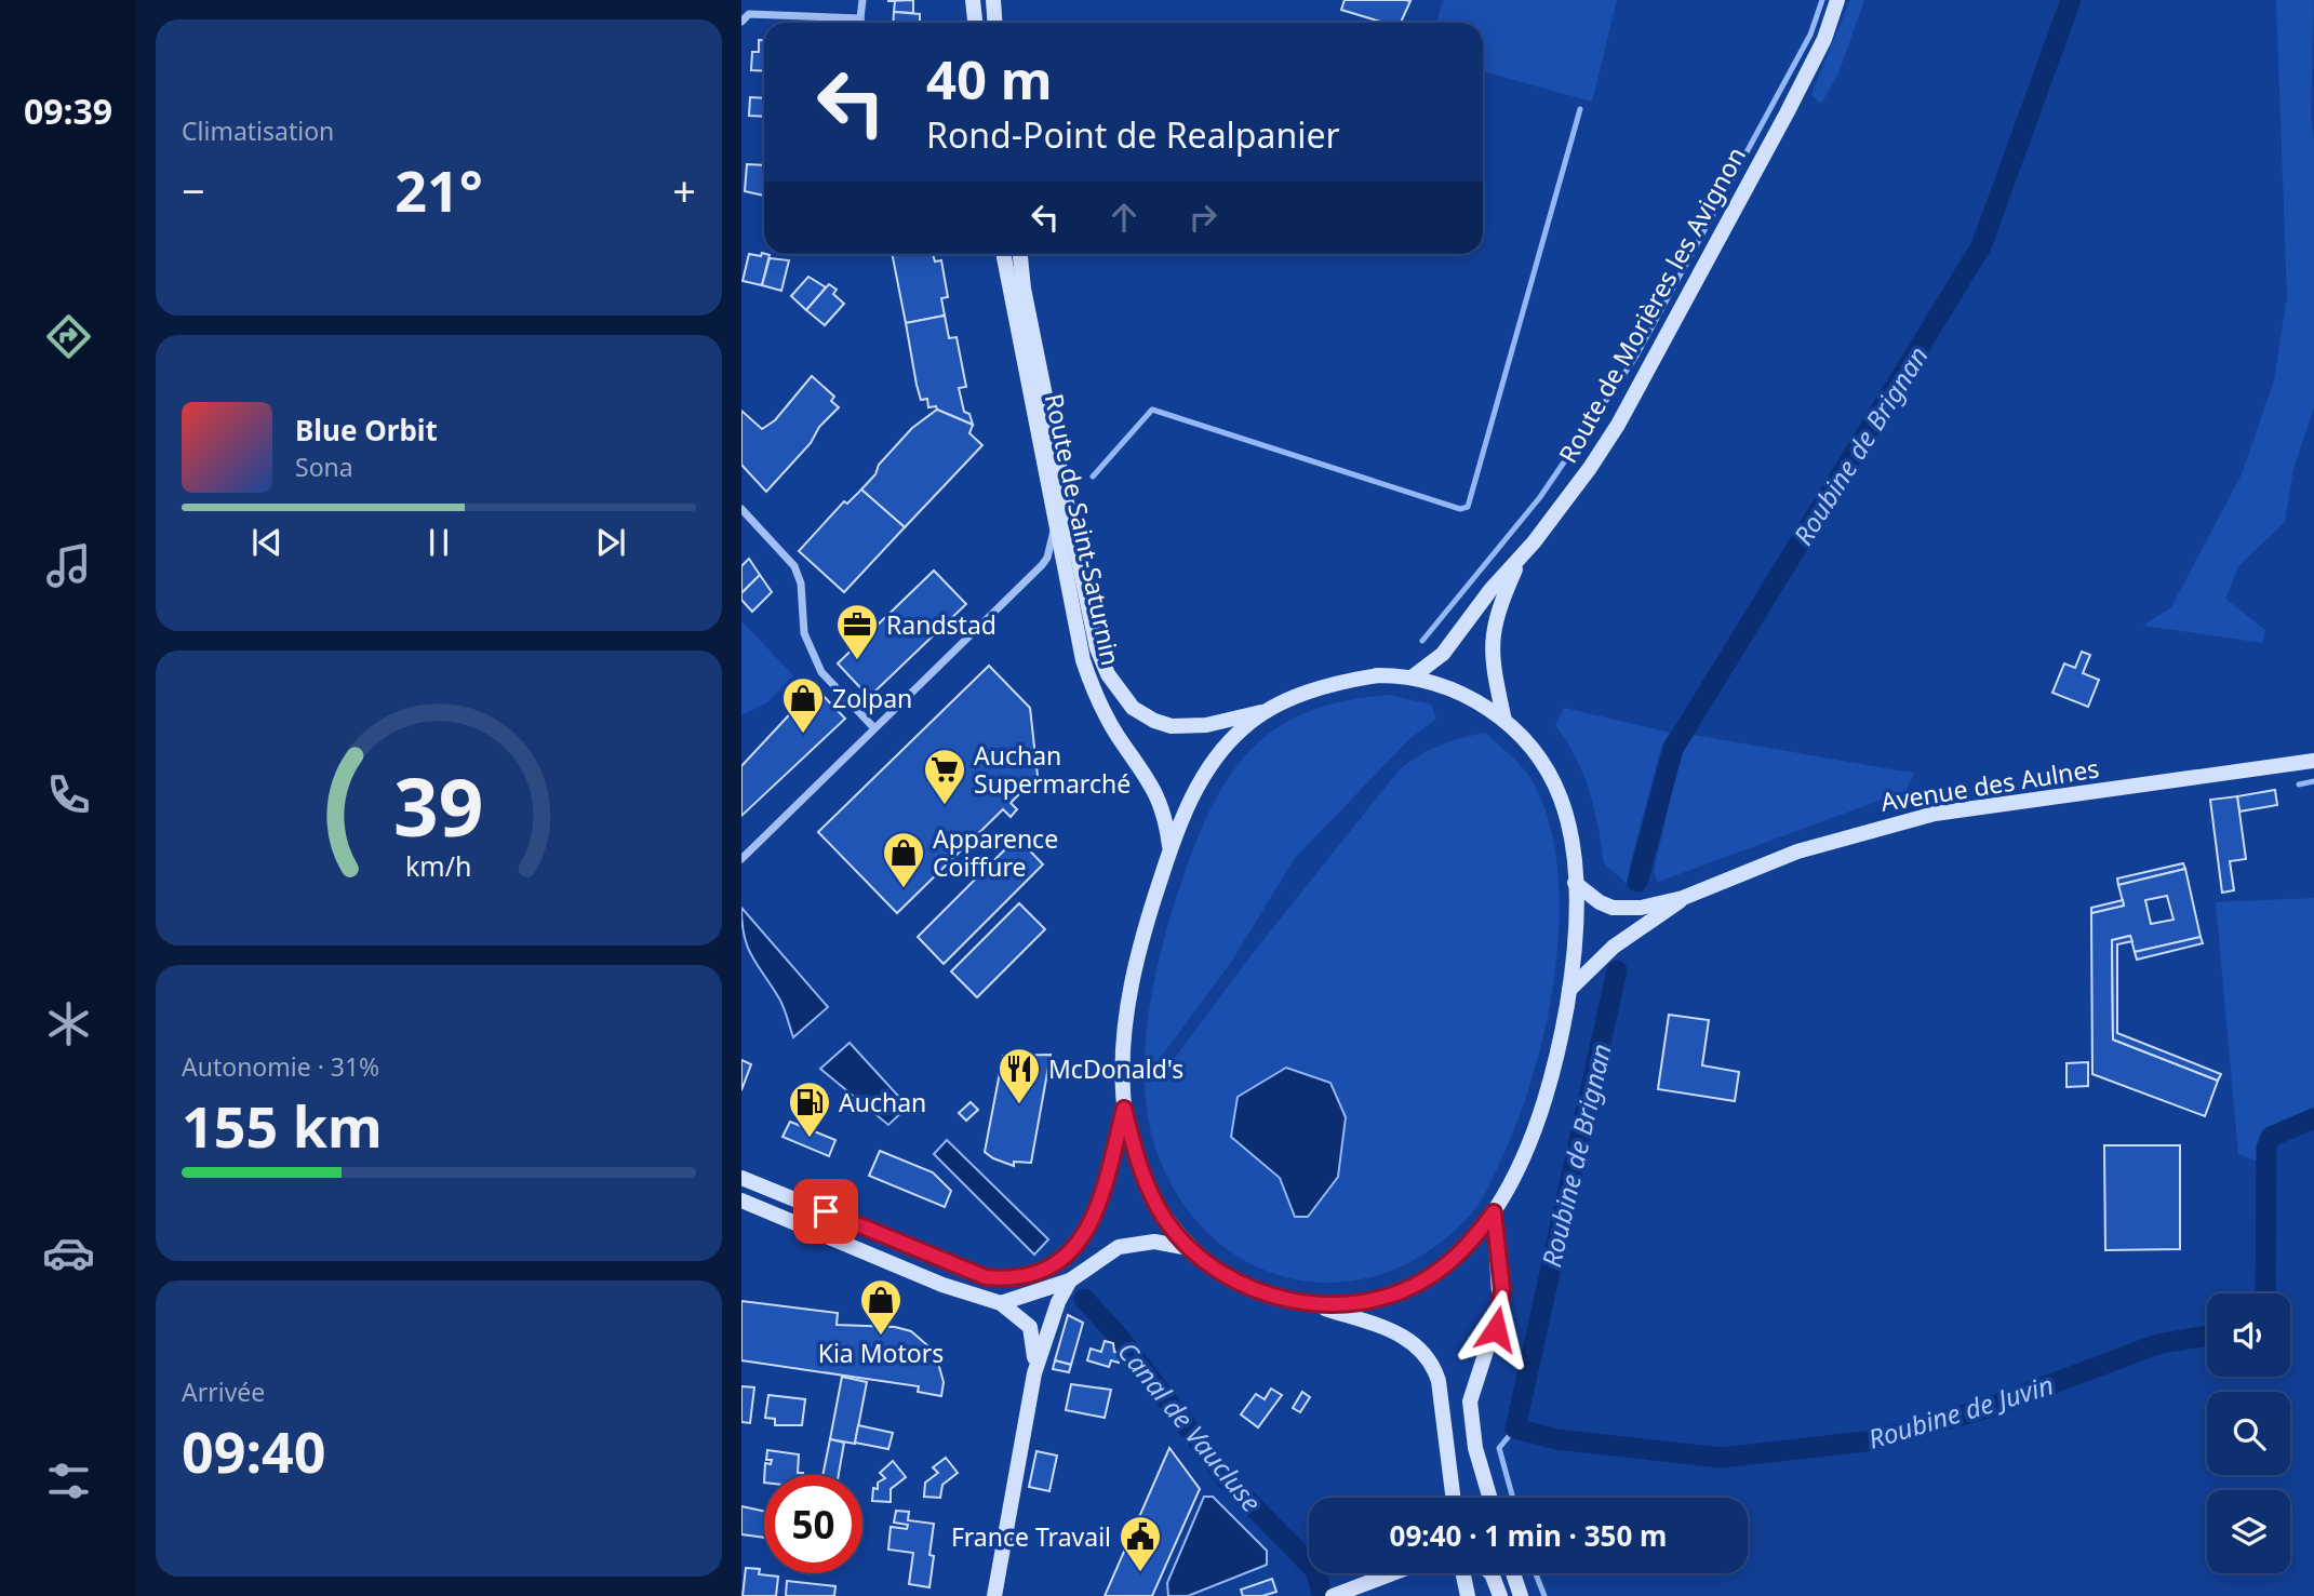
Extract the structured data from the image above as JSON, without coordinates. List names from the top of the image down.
{
  "streets": {
    "main road": ["Route de Morières les Avignon", "Route de Saint-Saturnin", "Avenue des Aulnes"]
  },
  "water": ["Roubine de Brignan", "Roubine de Juvin", "Canal de Vaucluse"],
  "places": {
    "office": ["Randstad"],
    "shop": ["Zolpan", "Apparence Coiffure", "Kia Motors"],
    "supermarket": ["Auchan Supermarché"],
    "restaurant": ["McDonald's"],
    "fuel station": ["Auchan"],
    "public building": ["France Travail"]
  },
  "page": {
    "tabs": "09:39",
    "tile": [
      "Climatisation",
      ["Autonomie · 31%", "155 km"],
      ["Arrivée", "09:40"]
    ],
    "turn": ["40 m", "Rond-Point de Realpanier"],
    "heat": ["−", "21°", "+"],
    "song": ["Blue Orbit", "Sona"],
    "limit": "50",
    "trip": "09:40 · 1 min · 350 m",
    "gauge": ["39", "km/h"]
  }
}
